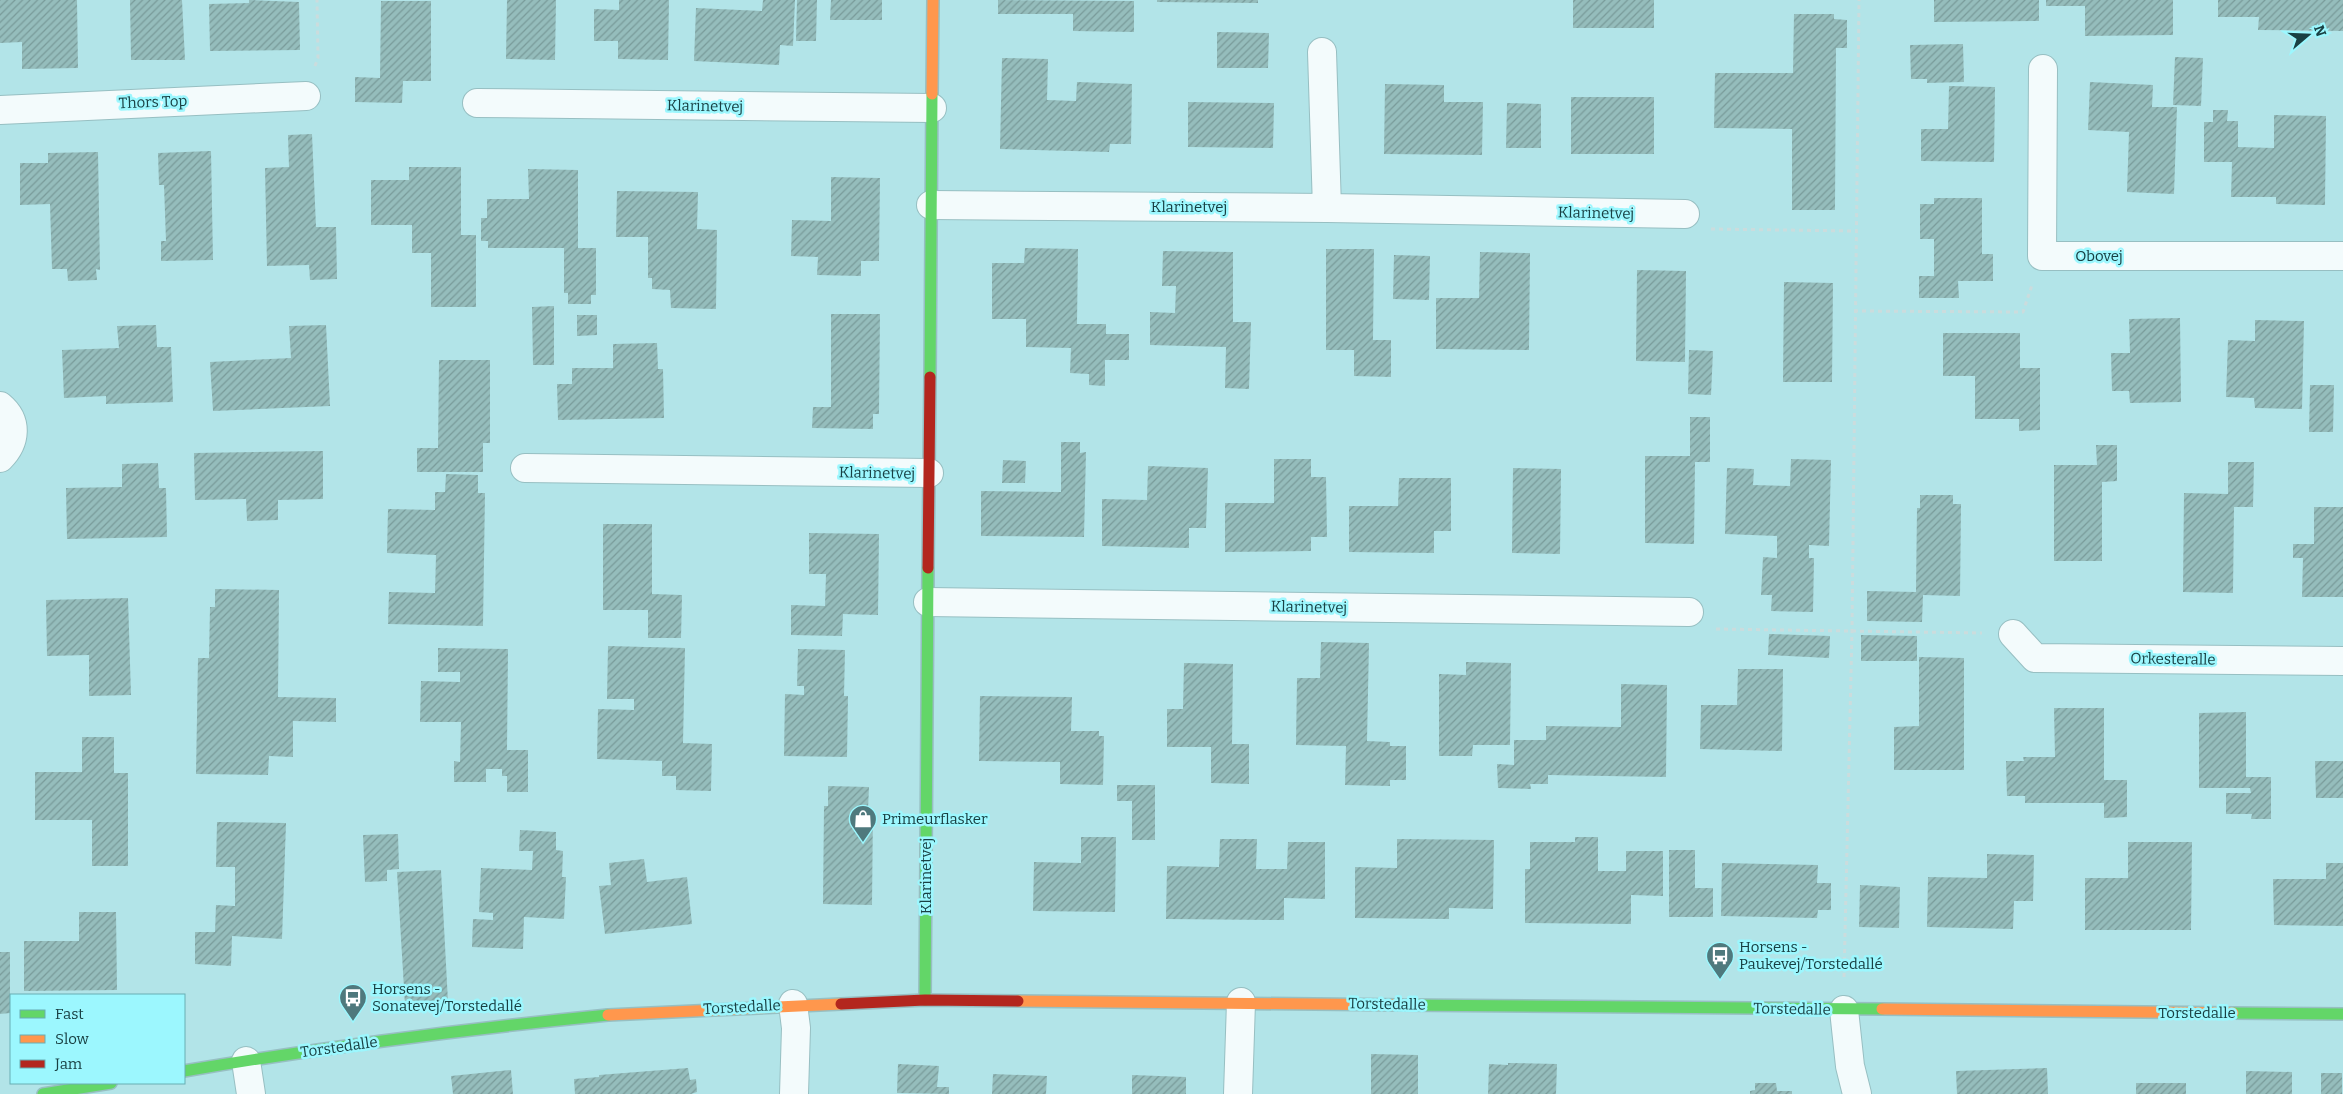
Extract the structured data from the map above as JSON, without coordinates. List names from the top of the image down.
{
  "streets": {
    "street": [
      "Thors Top",
      "Klarinetvej",
      "Obovej",
      "Orkesteralle",
      "Torstedalle"
    ]
  },
  "crossings": [
    ["Klarinetvej", "Torstedalle"]
  ],
  "places": {
    "shop": ["Primeurflasker"],
    "bus stop": ["Horsens - Paukevej/Torstedallé", "Horsens - Sonatevej/Torstedallé"]
  },
  "legend": ["Fast", "Slow", "Jam"],
  "north": "right"
}
